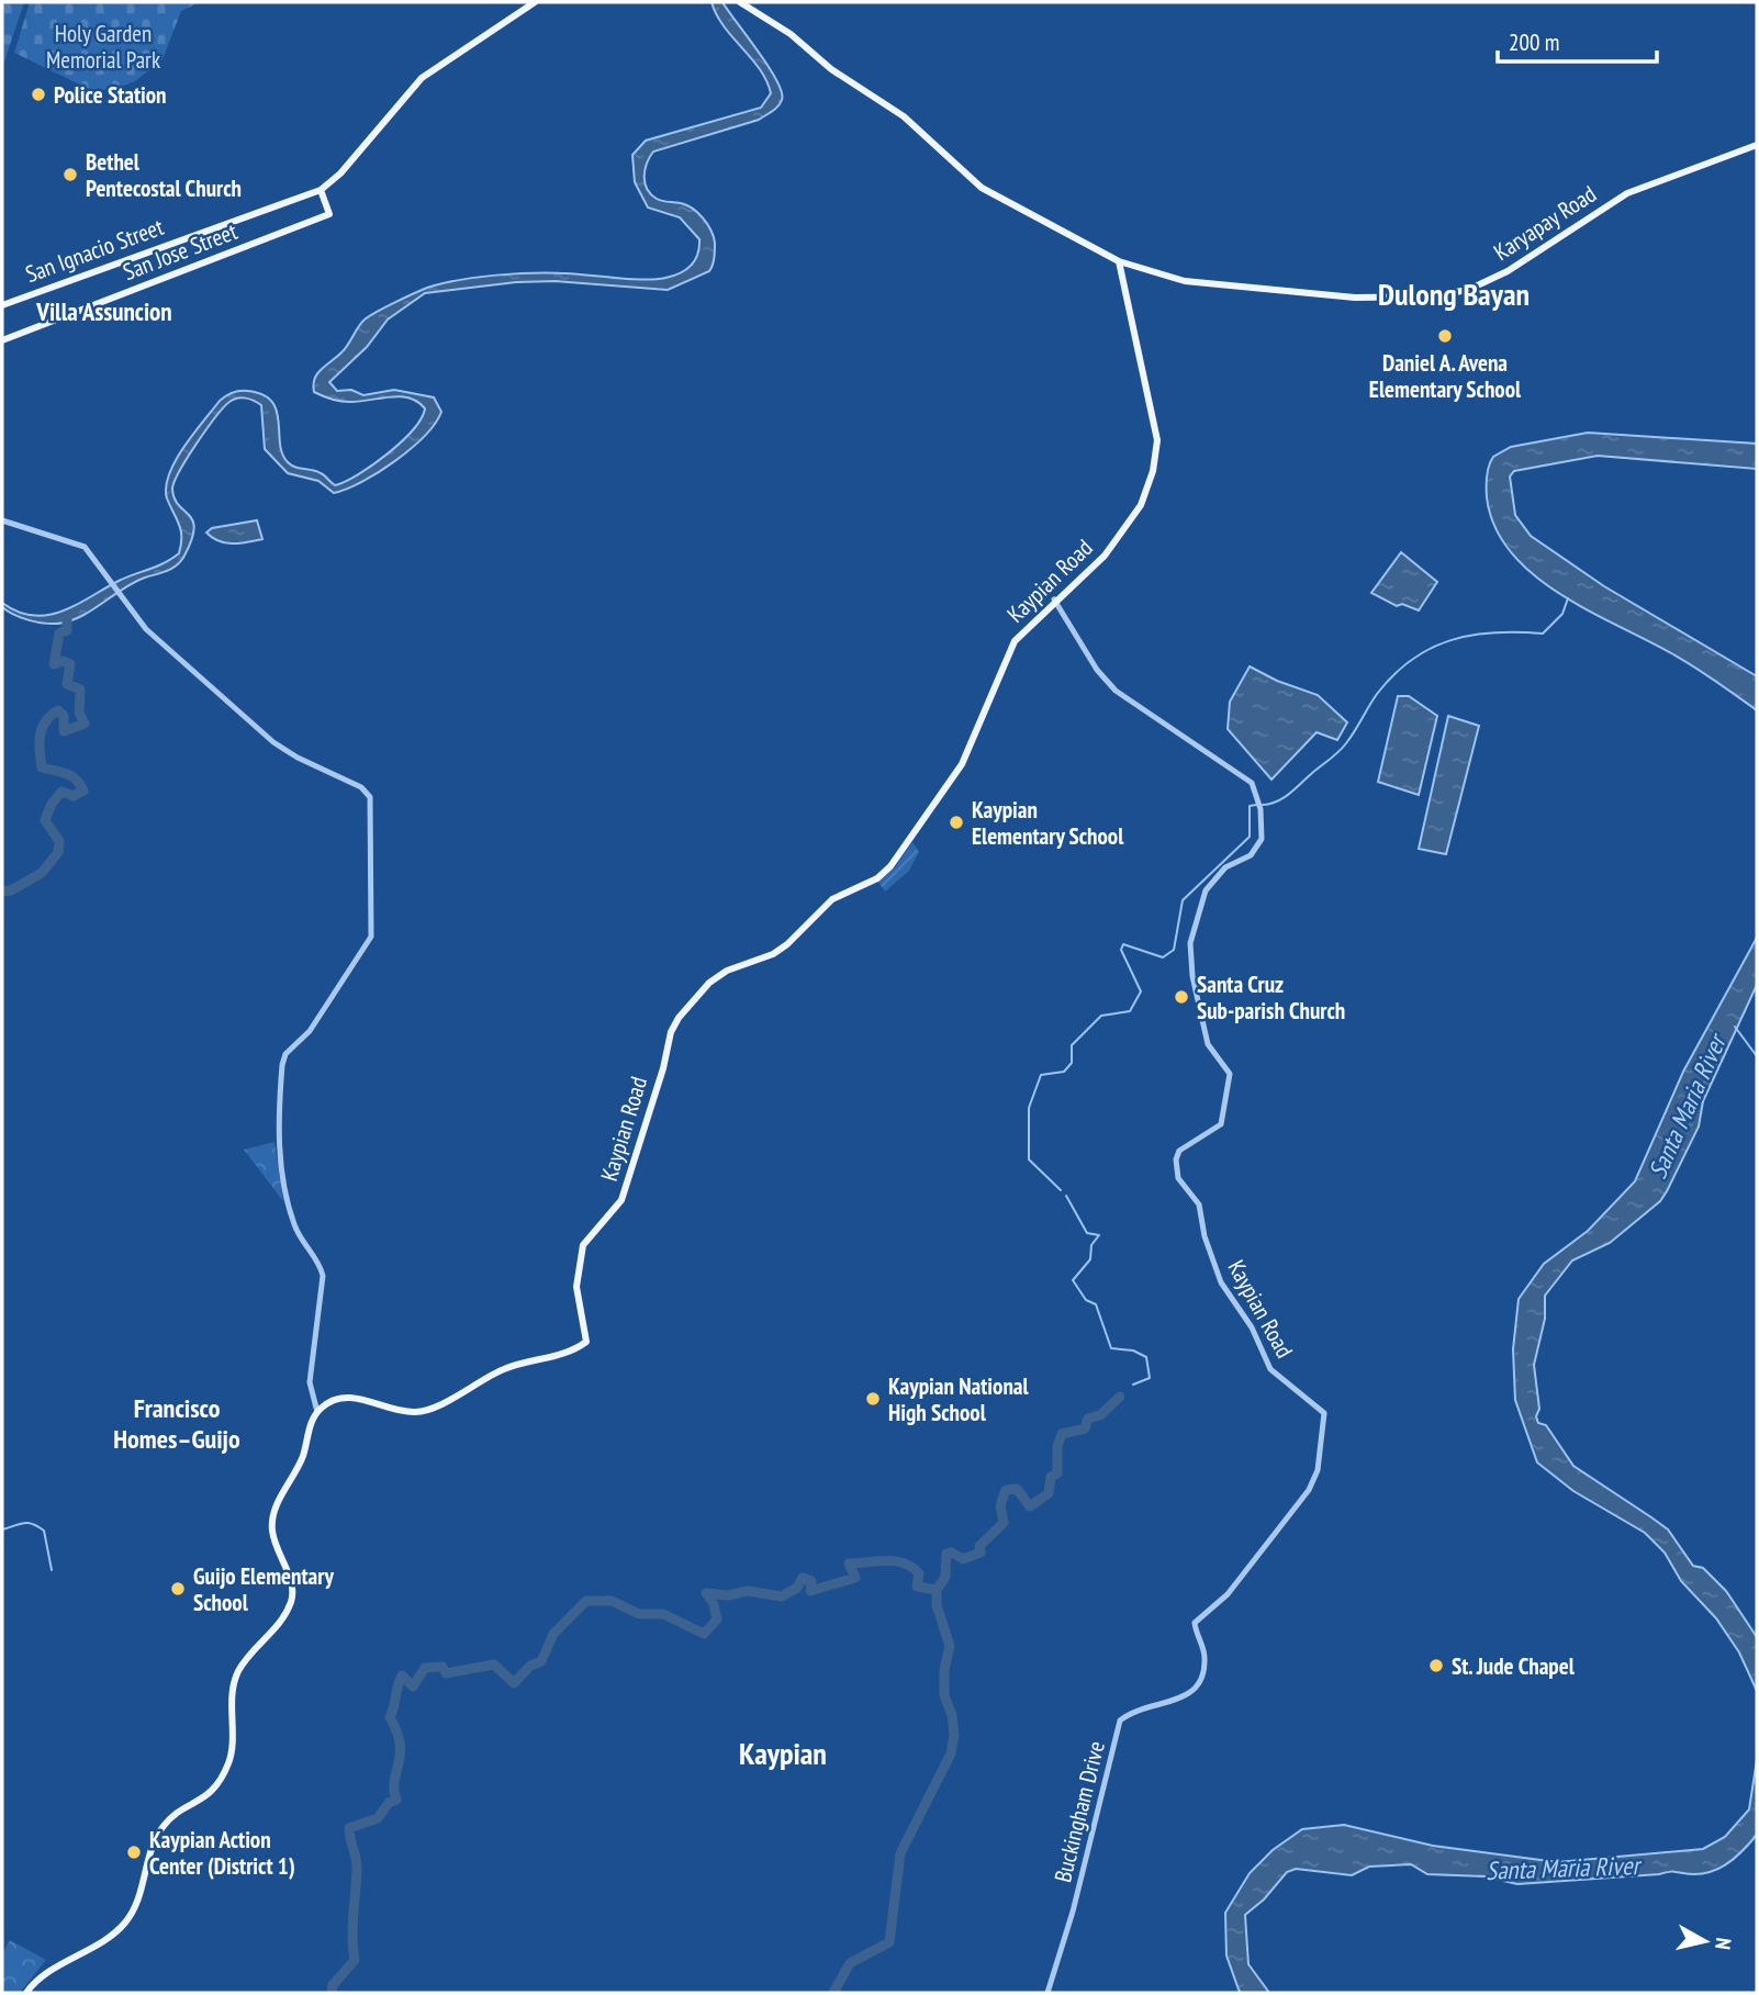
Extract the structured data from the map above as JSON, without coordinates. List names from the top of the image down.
{
  "streets": {
    "main road": [
      "Karyapay Road",
      "San Ignacio Street",
      "San Jose Street",
      "Kaypian Road"
    ],
    "street": ["Buckingham Drive"]
  },
  "crossings": [
    ["Karyapay Road", "Kaypian Road"],
    ["San Ignacio Street", "San Jose Street"],
    ["Kaypian Road", "Buckingham Drive"]
  ],
  "districts": [
    "Dulong Bayan",
    "Villa Assuncion",
    "Francisco Homes–Guijo",
    "Kaypian"
  ],
  "water": ["Santa Maria River"],
  "parks": ["Holy Garden Memorial Park"],
  "places": [
    "Police Station",
    "Bethel Pentecostal Church",
    "Daniel A. Avena Elementary School",
    "Kaypian Elementary School",
    "Santa Cruz Sub-parish Church",
    "Kaypian National High School",
    "Guijo Elementary School",
    "St. Jude Chapel",
    "Kaypian Action Center (District 1)"
  ],
  "scale_bar": "200 m",
  "north": "right"
}
